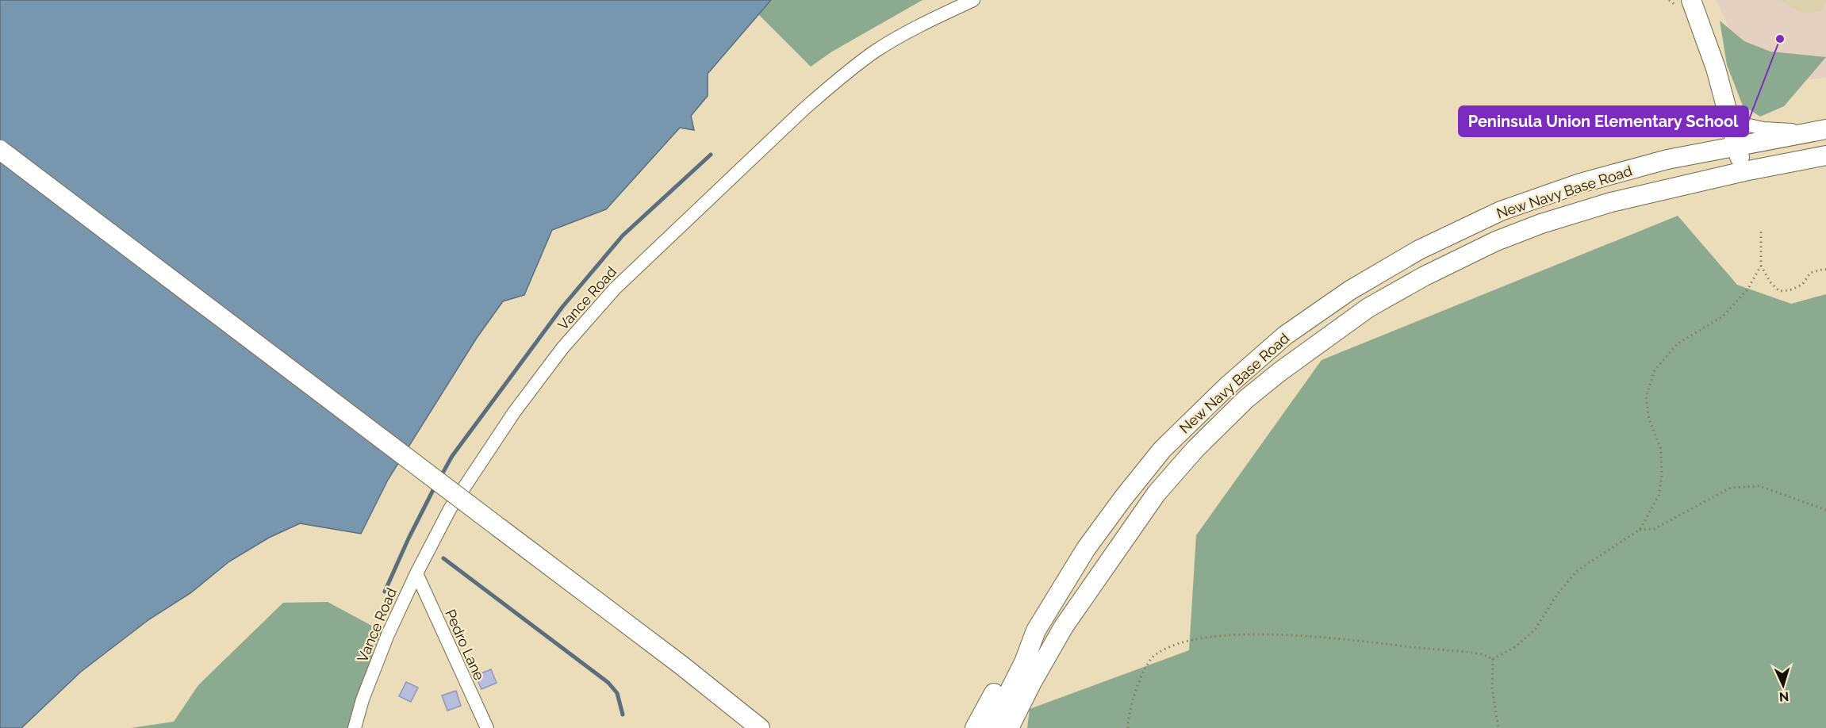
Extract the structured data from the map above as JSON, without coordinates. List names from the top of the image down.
{
  "streets": {
    "main road": ["New Navy Base Road"],
    "street": ["Vance Road", "Pedro Lane"]
  },
  "crossings": [
    ["Vance Road", "Pedro Lane"]
  ],
  "places": ["Peninsula Union Elementary School"],
  "north": "bottom"
}
